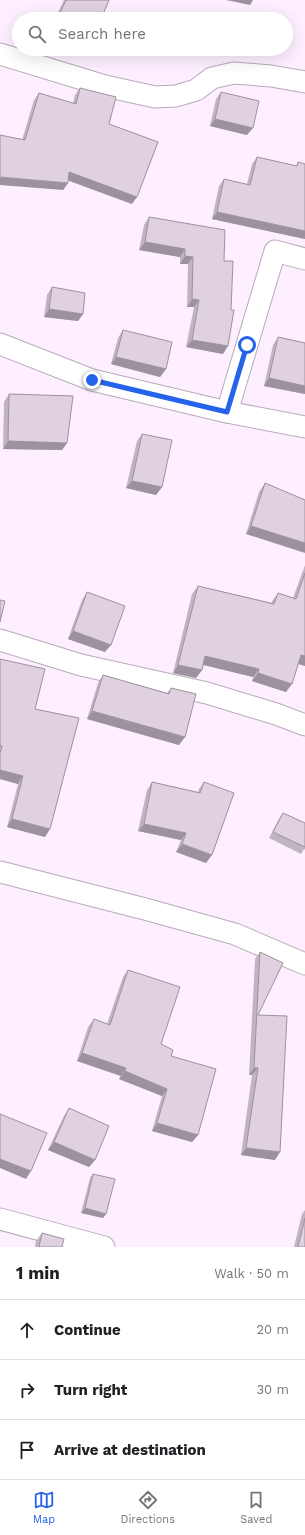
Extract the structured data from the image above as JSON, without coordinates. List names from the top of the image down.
{
  "page": {
    "search": "Search here",
    "heading": ["1 min", "Walk · 50 m"],
    "list": [
      ["Continue", "20 m"],
      ["Turn right", "30 m"],
      "Arrive at destination"
    ],
    "nav": ["Map", "Directions", "Saved"]
  }
}
